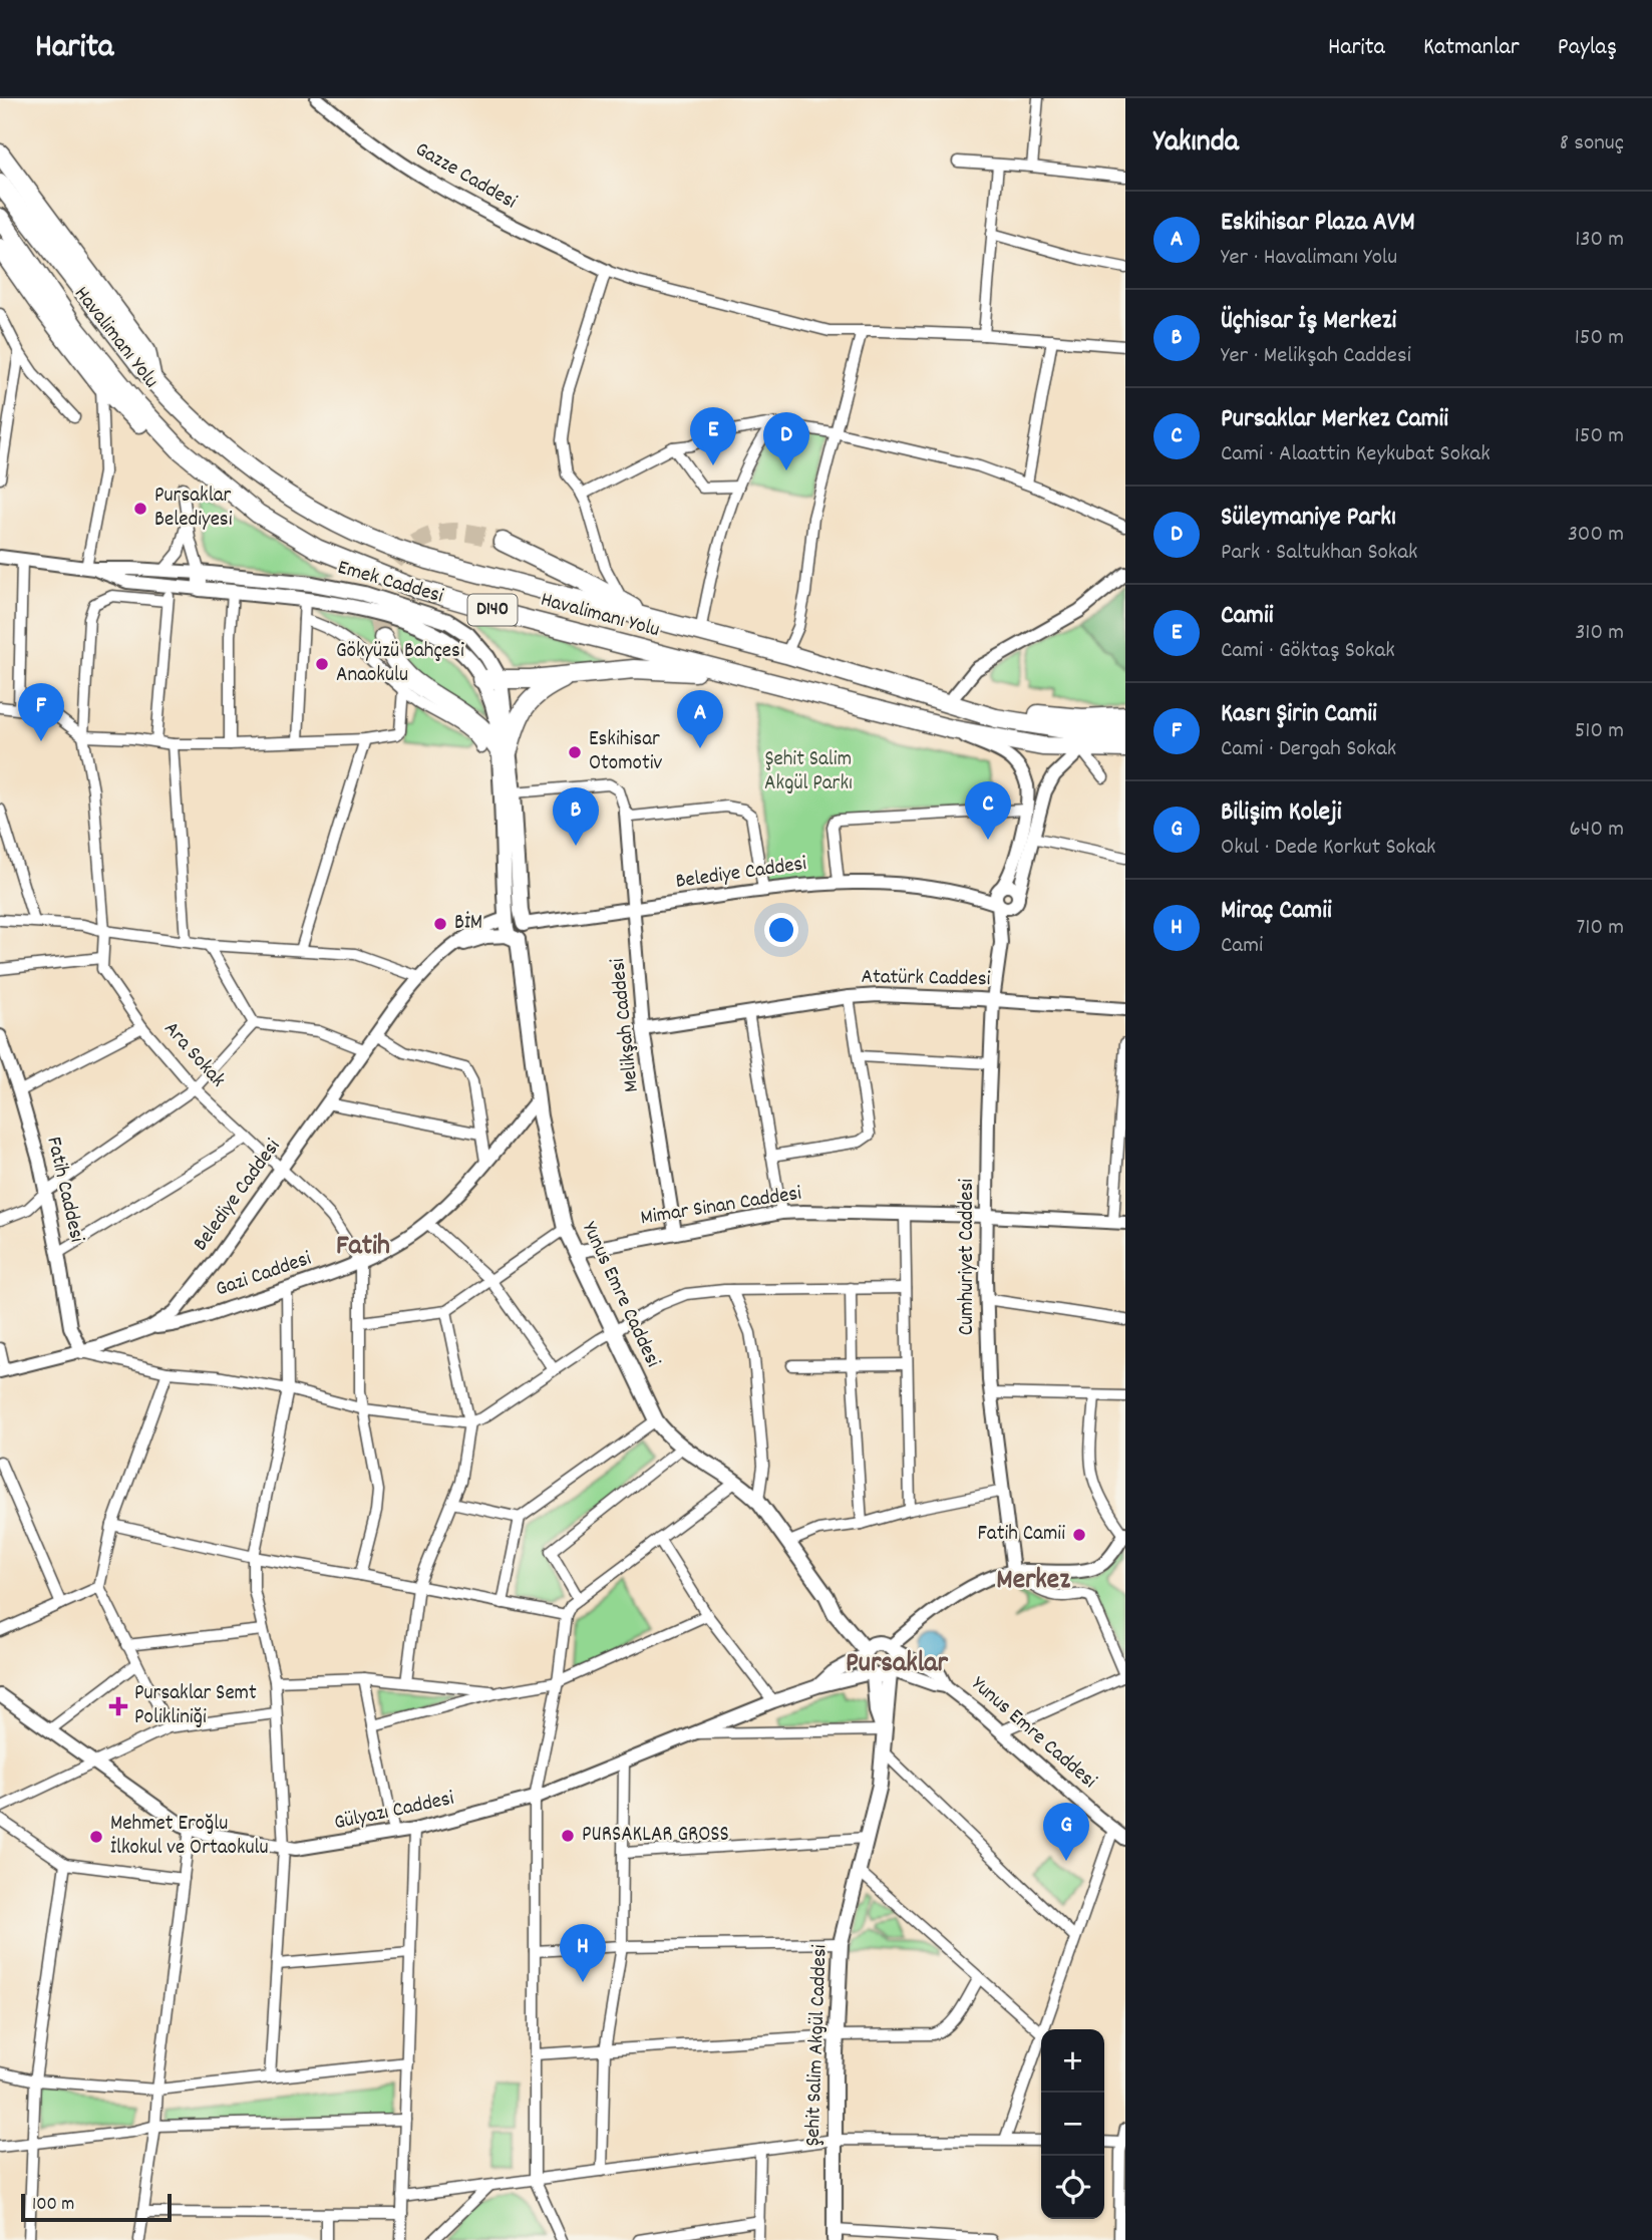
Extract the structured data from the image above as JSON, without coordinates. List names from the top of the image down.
{
  "streets": {
    "highway": ["Havalimanı Yolu", "D140"],
    "main road": ["Emek Caddesi", "Yunus Emre Caddesi", "Şehit Salim Akgül Caddesi"],
    "street": [
      "Gazze Caddesi",
      "Belediye Caddesi",
      "Atatürk Caddesi",
      "Melikşah Caddesi",
      "Ara Sokak",
      "Fatih Caddesi",
      "Mimar Sinan Caddesi",
      "Cumhuriyet Caddesi",
      "Gazi Caddesi",
      "Gülyazı Caddesi"
    ]
  },
  "crossings": [
    ["Belediye Caddesi", "Melikşah Caddesi"],
    ["Belediye Caddesi", "Ara Sokak"],
    ["Belediye Caddesi", "Fatih Caddesi"],
    ["Belediye Caddesi", "Gazi Caddesi"],
    ["Belediye Caddesi", "Yunus Emre Caddesi"],
    ["Atatürk Caddesi", "Melikşah Caddesi"],
    ["Atatürk Caddesi", "Cumhuriyet Caddesi"],
    ["Melikşah Caddesi", "Mimar Sinan Caddesi"],
    ["Ara Sokak", "Gazi Caddesi"],
    ["Mimar Sinan Caddesi", "Cumhuriyet Caddesi"],
    ["Mimar Sinan Caddesi", "Yunus Emre Caddesi"],
    ["Gazi Caddesi", "Yunus Emre Caddesi"]
  ],
  "districts": ["Fatih", "Merkez", "Pursaklar"],
  "parks": ["Şehit Salim Akgül Parkı"],
  "places": {
    "other": [
      "Pursaklar Belediyesi",
      "Gökyüzü Bahçesi Anaokulu",
      "Eskihisar Otomotiv",
      "BİM",
      "Fatih Camii",
      "PURSAKLAR GROSS",
      "Mehmet Eroğlu İlkokul ve Ortaokulu"
    ],
    "health": ["Pursaklar Semt Polikliniği"]
  },
  "scale_bar": "100 m",
  "page": {
    "header": "Harita",
    "nav": ["Harita", "Katmanlar", "Paylaş"],
    "heading": ["Yakında", "8 sonuç"],
    "list": [
      {
        "mark": "A",
        "name": "Eskihisar Plaza AVM",
        "note": "Yer · Havalimanı Yolu",
        "value": "130 m"
      },
      {
        "mark": "B",
        "name": "Üçhisar İş Merkezi",
        "note": "Yer · Melikşah Caddesi",
        "value": "150 m"
      },
      {
        "mark": "C",
        "name": "Pursaklar Merkez Camii",
        "note": "Cami · Alaattin Keykubat Sokak",
        "value": "150 m"
      },
      {
        "mark": "D",
        "name": "Süleymaniye Parkı",
        "note": "Park · Saltukhan Sokak",
        "value": "300 m"
      },
      {
        "mark": "E",
        "name": "Camii",
        "note": "Cami · Göktaş Sokak",
        "value": "310 m"
      },
      {
        "mark": "F",
        "name": "Kasrı Şirin Camii",
        "note": "Cami · Dergah Sokak",
        "value": "510 m"
      },
      {
        "mark": "G",
        "name": "Bilişim Koleji",
        "note": "Okul · Dede Korkut Sokak",
        "value": "640 m"
      },
      {
        "mark": "H",
        "name": "Miraç Camii",
        "note": "Cami",
        "value": "710 m"
      }
    ],
    "pins": [
      "E",
      "D",
      "F",
      "A",
      "C",
      "B",
      "G",
      "H"
    ],
    "map_buttons": ["+", "−"],
    "scale": "100 m"
  }
}
